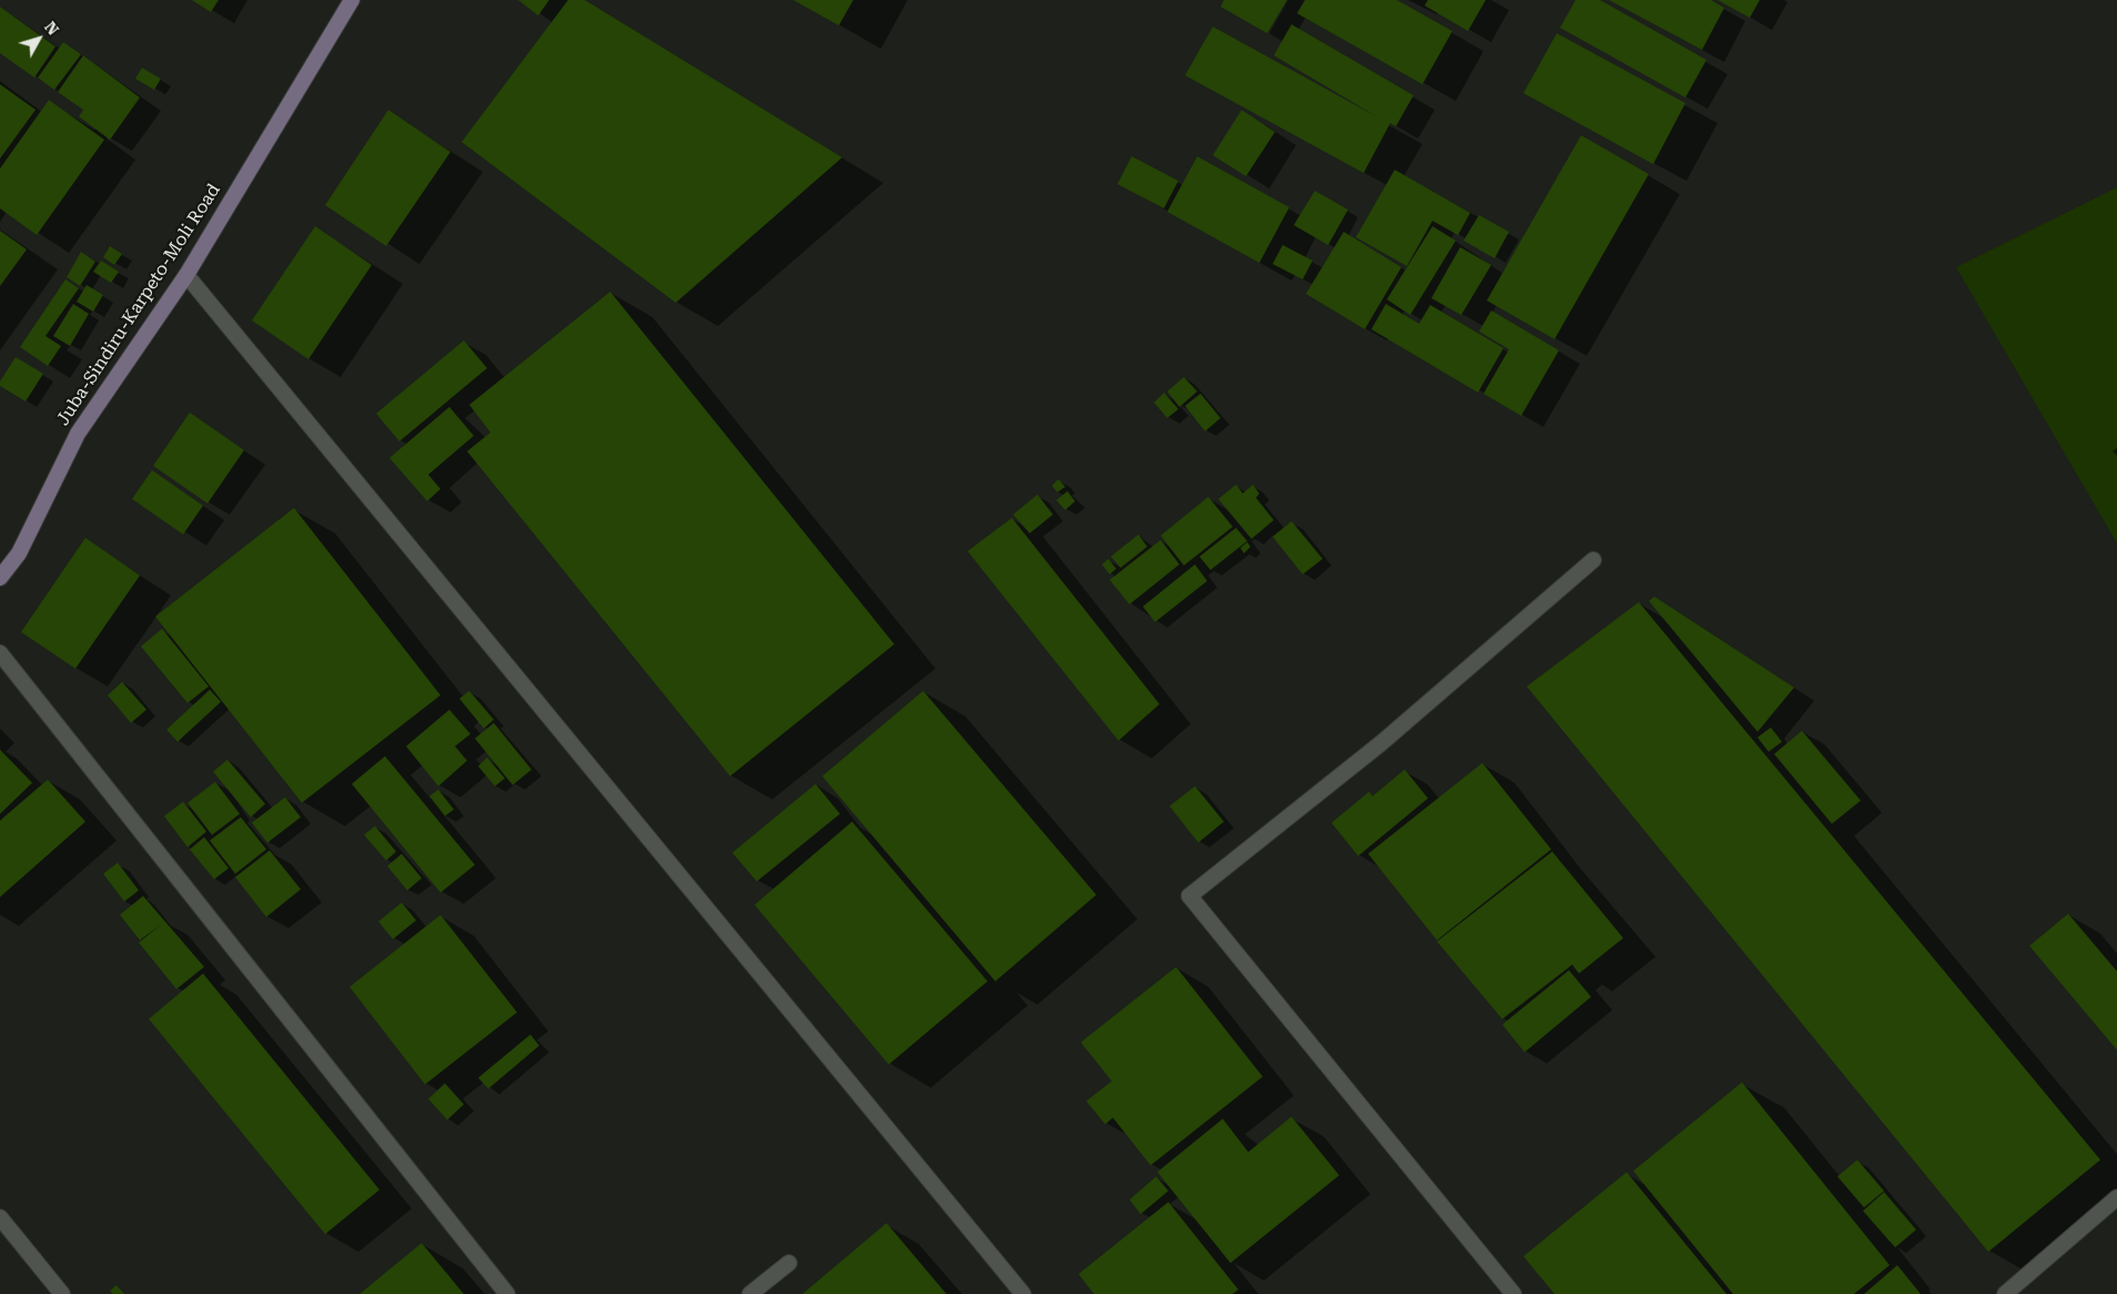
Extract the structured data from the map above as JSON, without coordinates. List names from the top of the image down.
{
  "streets": {
    "main road": ["Juba-Sindiru-Karpeto-Moli Road"]
  },
  "north": "top right"
}
